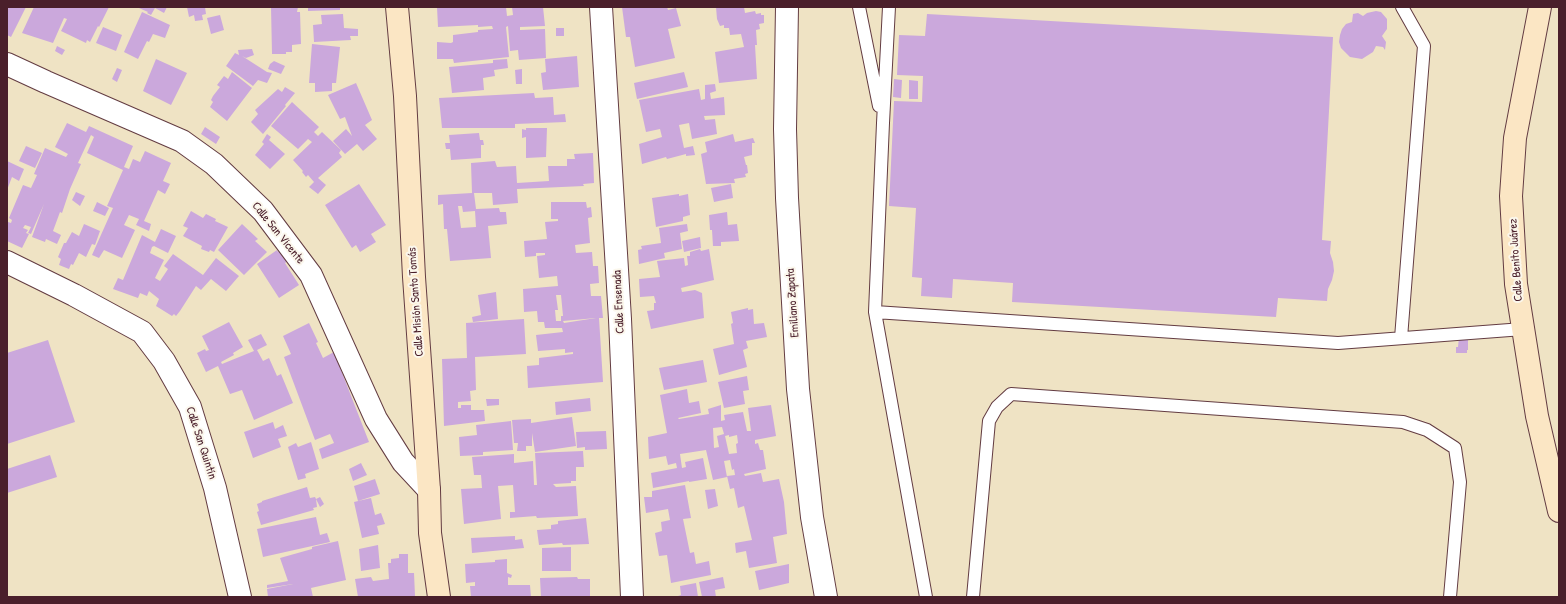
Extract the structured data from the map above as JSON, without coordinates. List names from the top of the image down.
{
  "streets": {
    "street": [
      "Calle San Vicente",
      "Calle Benito Juárez",
      "Calle Misión Santo Tomás",
      "Calle Ensenada",
      "Emiliano Zapata",
      "Calle San Quintín"
    ]
  },
  "crossings": [
    ["Calle San Vicente", "Calle Misión Santo Tomás"]
  ]
}
